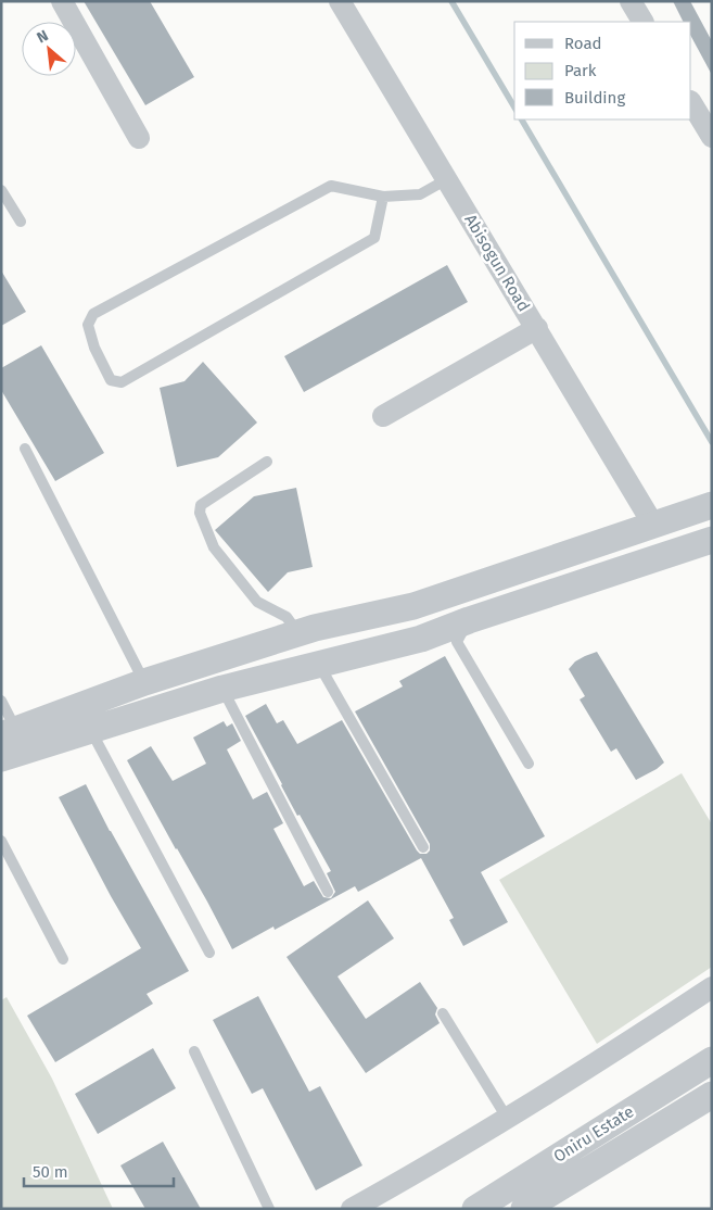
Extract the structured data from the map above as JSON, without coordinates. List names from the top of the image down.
{
  "streets": {
    "street": ["Abisogun Road", "Oniru Estate"]
  },
  "legend": ["Road", "Park", "Building"],
  "scale_bar": "50 m",
  "north": "top left"
}
